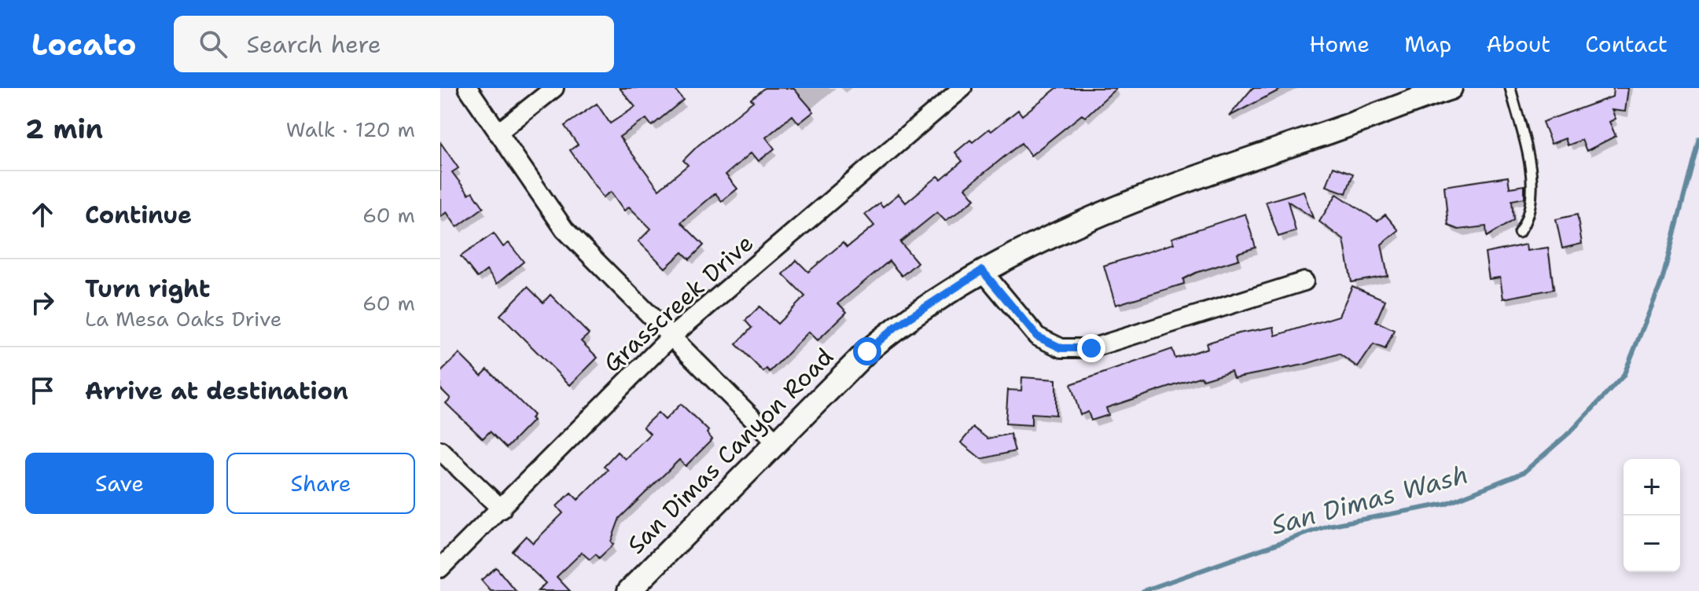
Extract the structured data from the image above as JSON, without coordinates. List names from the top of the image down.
{
  "streets": {
    "street": ["Grasscreek Drive", "San Dimas Canyon Road"]
  },
  "water": ["San Dimas Wash"],
  "page": {
    "header": "Locato",
    "search": "Search here",
    "nav": [
      "Home",
      "Map",
      "About",
      "Contact"
    ],
    "heading": ["2 min", "Walk · 120 m"],
    "list": [
      ["Continue", "60 m"],
      ["Turn right", "La Mesa Oaks Drive", "60 m"],
      "Arrive at destination"
    ],
    "buttons": ["Save", "Share"],
    "map_buttons": ["+", "−"]
  }
}
